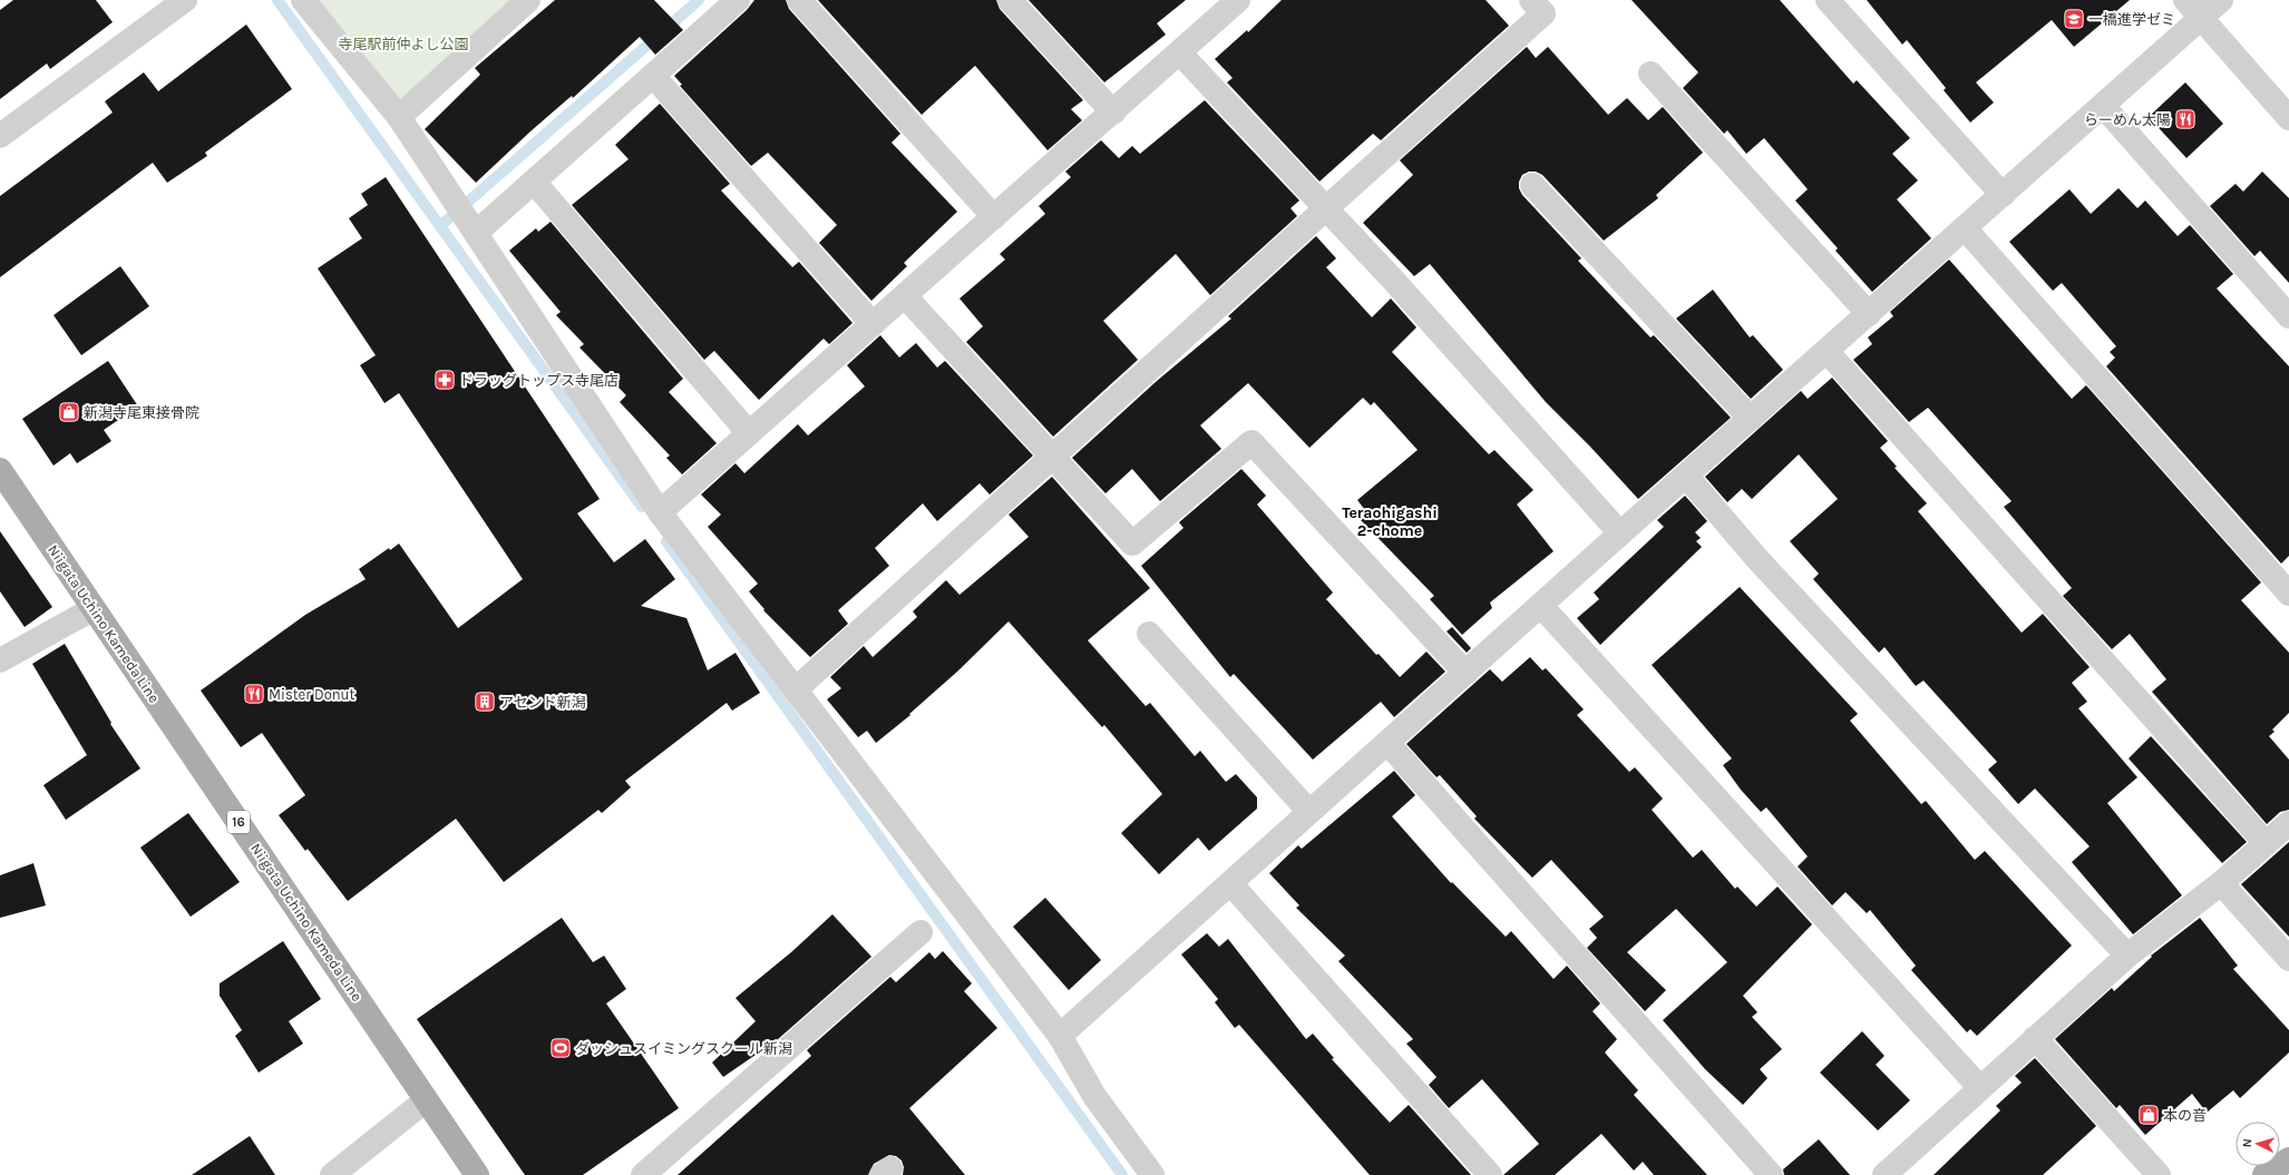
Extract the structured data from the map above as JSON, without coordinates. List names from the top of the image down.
{
  "streets": {
    "main road": ["Niigata Uchino Kameda Line", "16"]
  },
  "districts": ["Teraohigashi 2-chome"],
  "parks": ["寺尾駅前仲よし公園"],
  "places": {
    "school or university": ["一橋進学ゼミ"],
    "restaurant": ["らーめん太陽", "Mister Donut"],
    "pharmacy": ["ドラッグトップス寺尾店"],
    "shop": ["新潟寺尾東接骨院", "本の音"],
    "building": ["アセンド新潟"],
    "sports": ["ダッシュスイミングスクール新潟"]
  },
  "north": "left"
}
